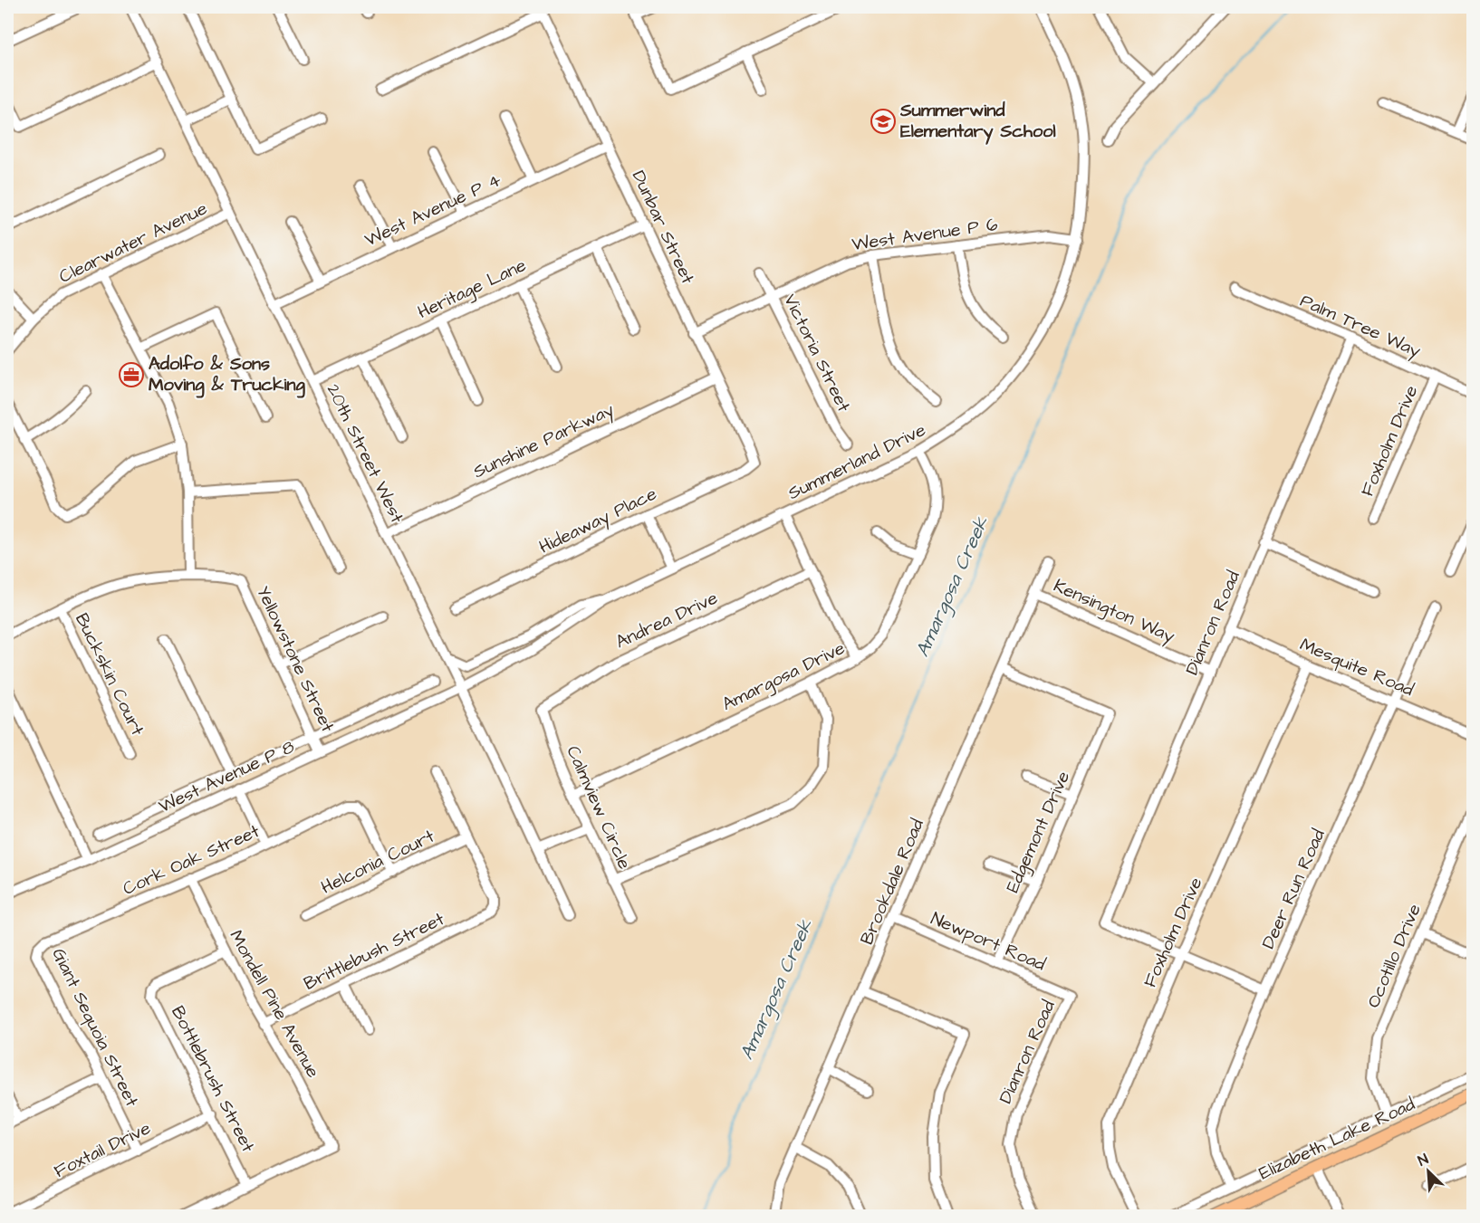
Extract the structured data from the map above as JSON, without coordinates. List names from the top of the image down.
{
  "streets": {
    "main road": ["Elizabeth Lake Road"],
    "street": [
      "West Avenue P 4",
      "Dunbar Street",
      "West Avenue P 6",
      "Clearwater Avenue",
      "Heritage Lane",
      "Palm Tree Way",
      "Victoria Street",
      "Sunshine Parkway",
      "Foxholm Drive",
      "20th Street West",
      "Summerland Drive",
      "Hideaway Place",
      "Kensington Way",
      "Andrea Drive",
      "Dianron Road",
      "Yellowstone Street",
      "Mesquite Road",
      "Buckskin Court",
      "Amargosa Drive",
      "West Avenue P 8",
      "Calmview Circle",
      "Edgemont Drive",
      "Cork Oak Street",
      "Helconia Court",
      "Brookdale Road",
      "Deer Run Road",
      "Newport Road",
      "Brittlebush Street",
      "Ocotillo Drive",
      "Mondell Pine Avenue",
      "Giant Sequoia Street",
      "Bottlebrush Street",
      "Foxtail Drive"
    ]
  },
  "crossings": [
    ["West Avenue P 4", "Dunbar Street"],
    ["West Avenue P 4", "20th Street West"],
    ["Dunbar Street", "West Avenue P 6"],
    ["Dunbar Street", "Heritage Lane"],
    ["Dunbar Street", "Sunshine Parkway"],
    ["Dunbar Street", "Hideaway Place"],
    ["West Avenue P 6", "Victoria Street"],
    ["West Avenue P 6", "Summerland Drive"],
    ["Clearwater Avenue", "20th Street West"],
    ["Heritage Lane", "20th Street West"],
    ["Palm Tree Way", "Foxholm Drive"],
    ["Palm Tree Way", "Dianron Road"],
    ["Sunshine Parkway", "20th Street West"],
    ["Foxholm Drive", "Dianron Road"],
    ["Foxholm Drive", "Mesquite Road"],
    ["20th Street West", "Summerland Drive"],
    ["20th Street West", "West Avenue P 8"],
    ["Summerland Drive", "Amargosa Drive"],
    ["Summerland Drive", "West Avenue P 8"],
    ["Kensington Way", "Dianron Road"],
    ["Kensington Way", "Brookdale Road"],
    ["Andrea Drive", "Calmview Circle"],
    ["Dianron Road", "Mesquite Road"],
    ["Dianron Road", "Newport Road"],
    ["Yellowstone Street", "West Avenue P 8"],
    ["Mesquite Road", "Deer Run Road"],
    ["Amargosa Drive", "Calmview Circle"],
    ["Edgemont Drive", "Brookdale Road"],
    ["Edgemont Drive", "Newport Road"],
    ["Cork Oak Street", "Helconia Court"],
    ["Cork Oak Street", "Mondell Pine Avenue"],
    ["Cork Oak Street", "Giant Sequoia Street"],
    ["Helconia Court", "Brittlebush Street"],
    ["Brookdale Road", "Newport Road"],
    ["Brittlebush Street", "Mondell Pine Avenue"],
    ["Mondell Pine Avenue", "Bottlebrush Street"],
    ["Giant Sequoia Street", "Foxtail Drive"],
    ["Bottlebrush Street", "Foxtail Drive"]
  ],
  "water": ["Amargosa Creek"],
  "places": {
    "school or university": ["Summerwind Elementary School"],
    "office": ["Adolfo & Sons Moving & Trucking"]
  },
  "north": "top left"
}
